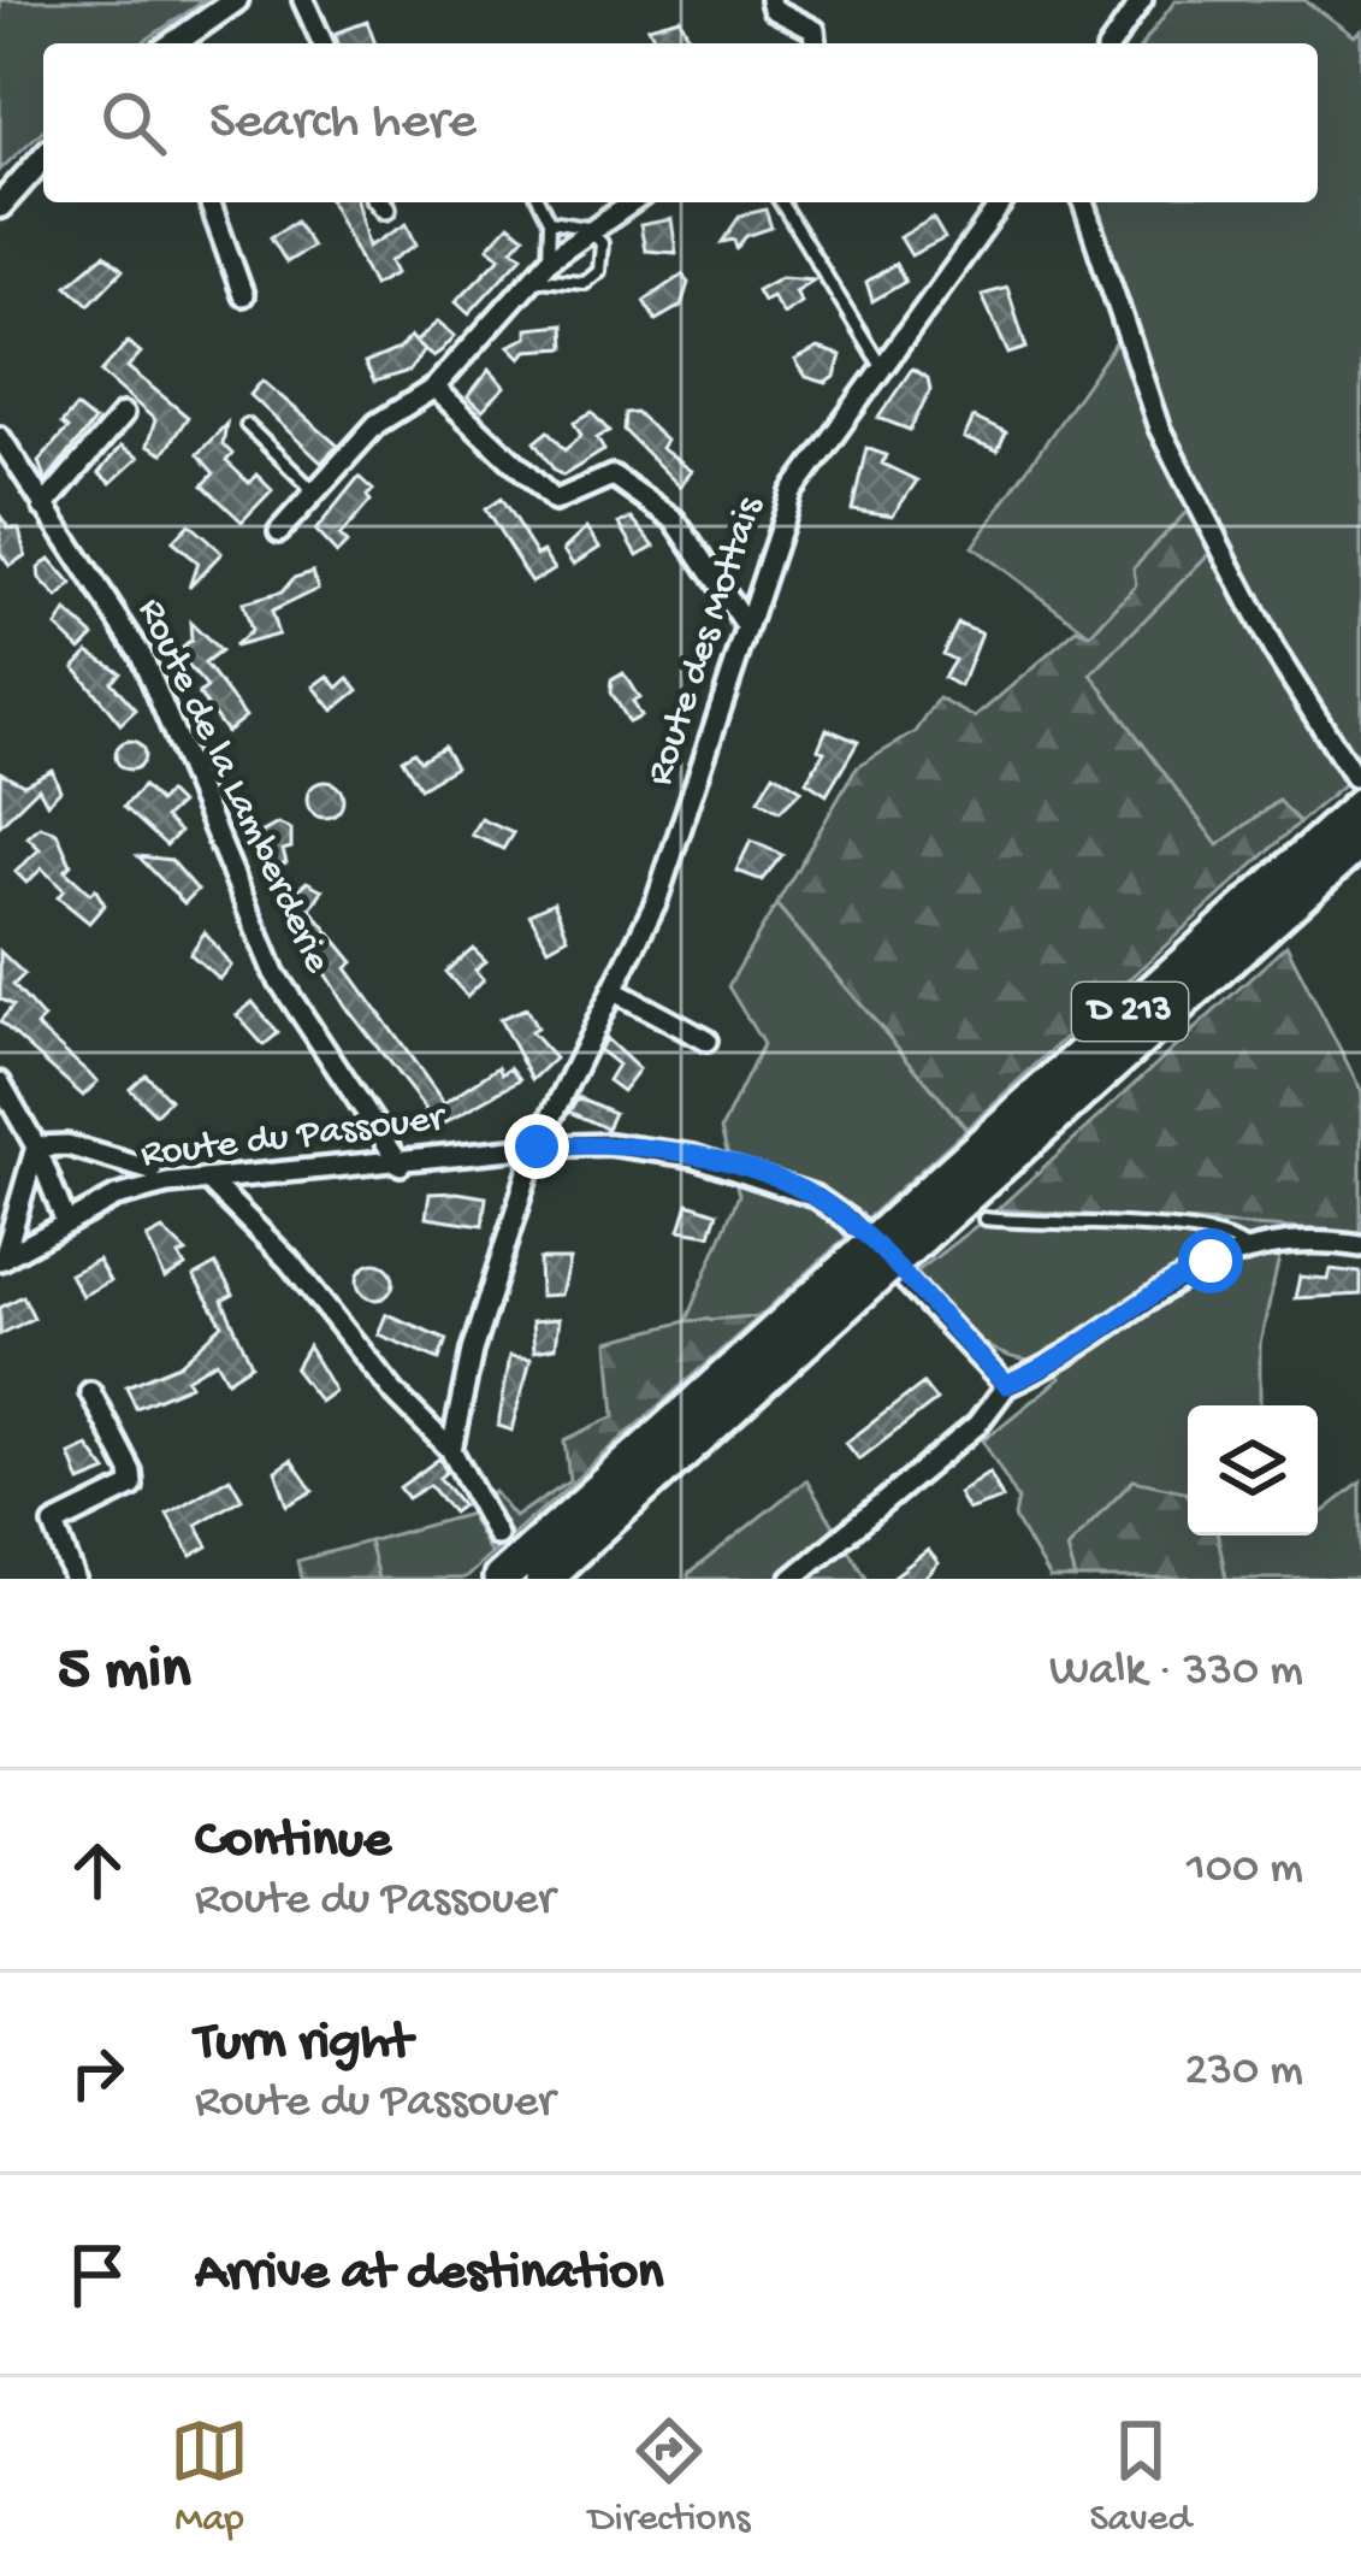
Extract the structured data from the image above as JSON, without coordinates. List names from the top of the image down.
{
  "streets": {
    "highway": ["D 213"],
    "street": ["Route des Mottais", "Route de la Lamberderie", "Route du Passouer"]
  },
  "crossings": [
    ["Route des Mottais", "Route du Passouer"],
    ["Route de la Lamberderie", "Route du Passouer"]
  ],
  "page": {
    "search": "Search here",
    "heading": ["5 min", "Walk · 330 m"],
    "list": [
      ["Continue", "Route du Passouer", "100 m"],
      ["Turn right", "Route du Passouer", "230 m"],
      "Arrive at destination"
    ],
    "nav": ["Map", "Directions", "Saved"]
  }
}
